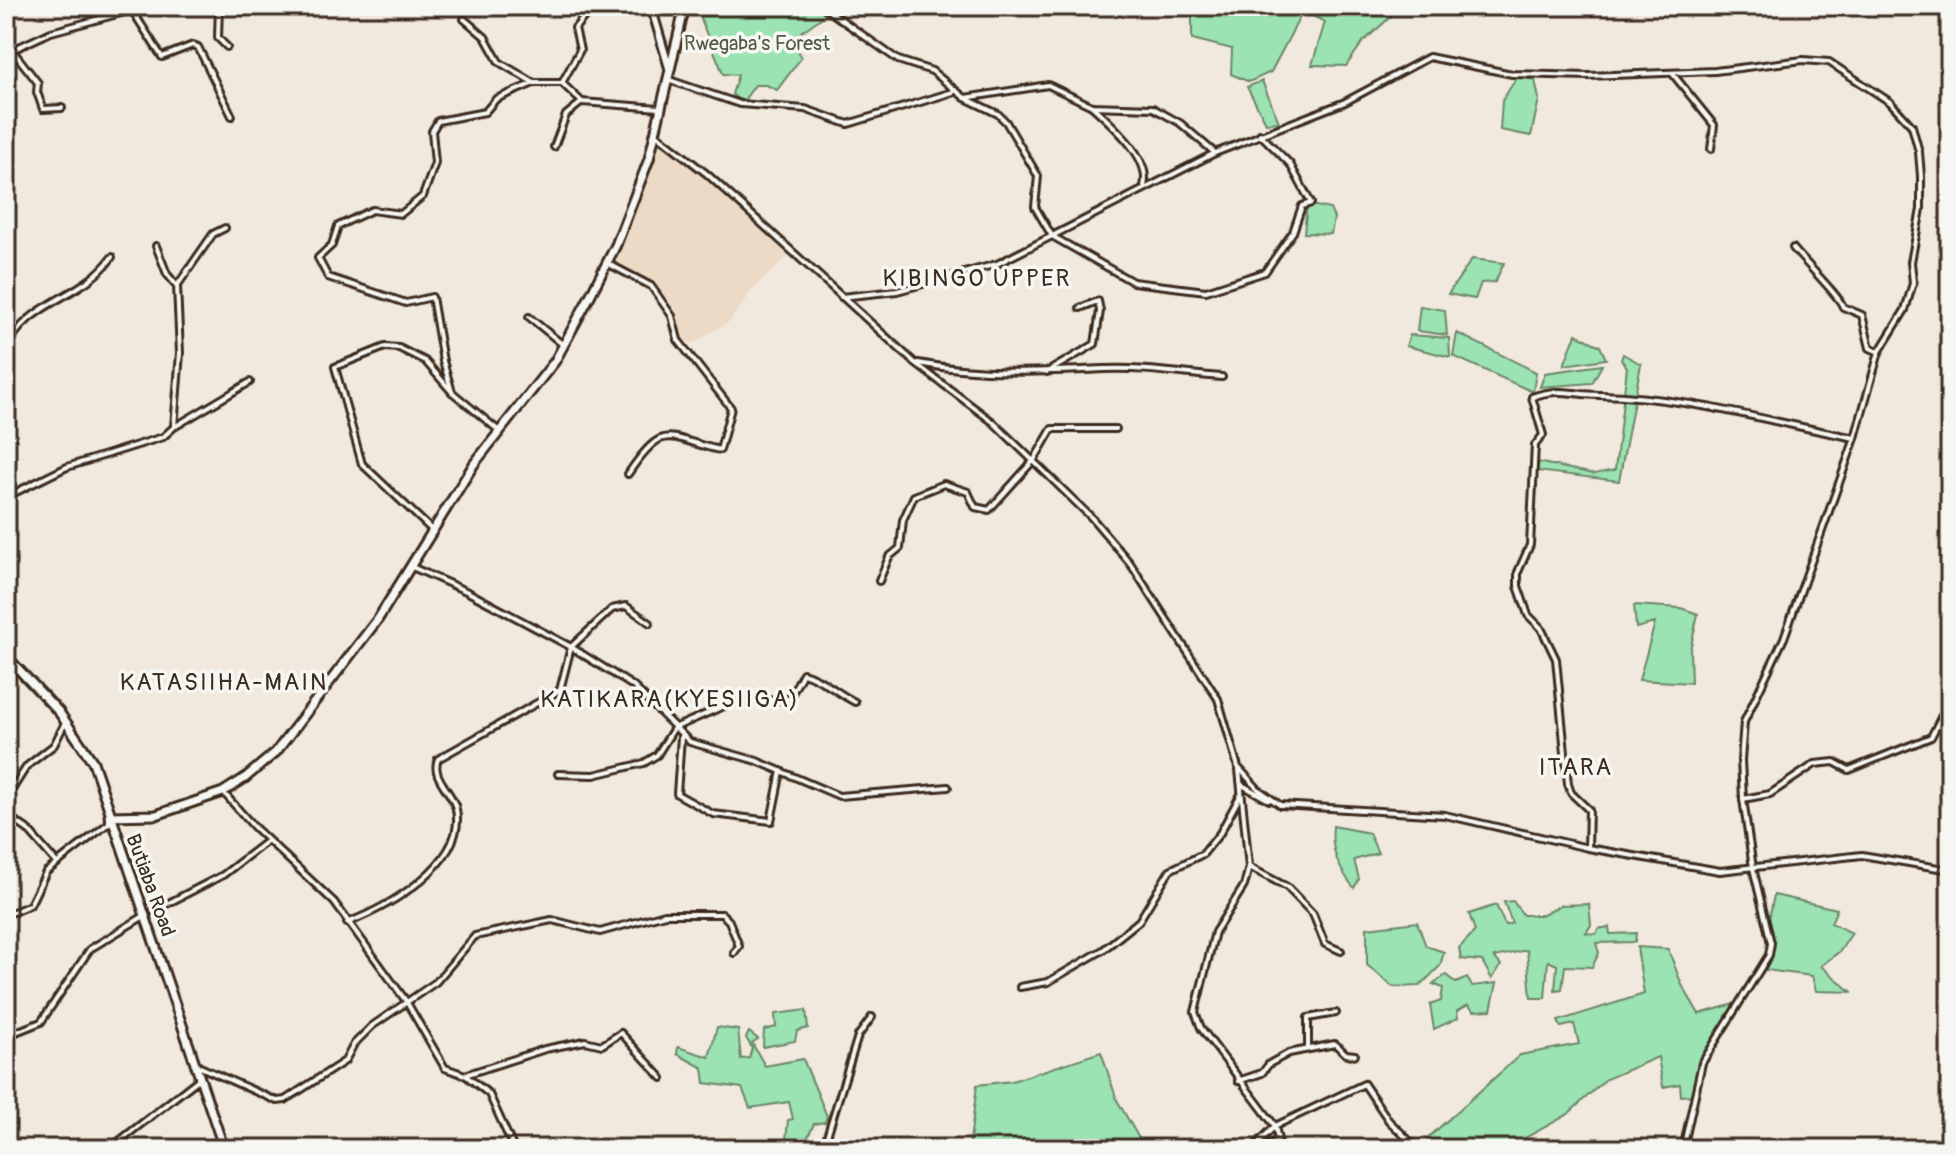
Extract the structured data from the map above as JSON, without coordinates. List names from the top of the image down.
{
  "streets": {
    "main road": ["Butiaba Road"]
  },
  "districts": [
    "KIBINGO UPPER",
    "KATASIIHA-MAIN",
    "KATIKARA(KYESIIGA)",
    "ITARA"
  ],
  "parks": ["Rwegaba's Forest"]
}
